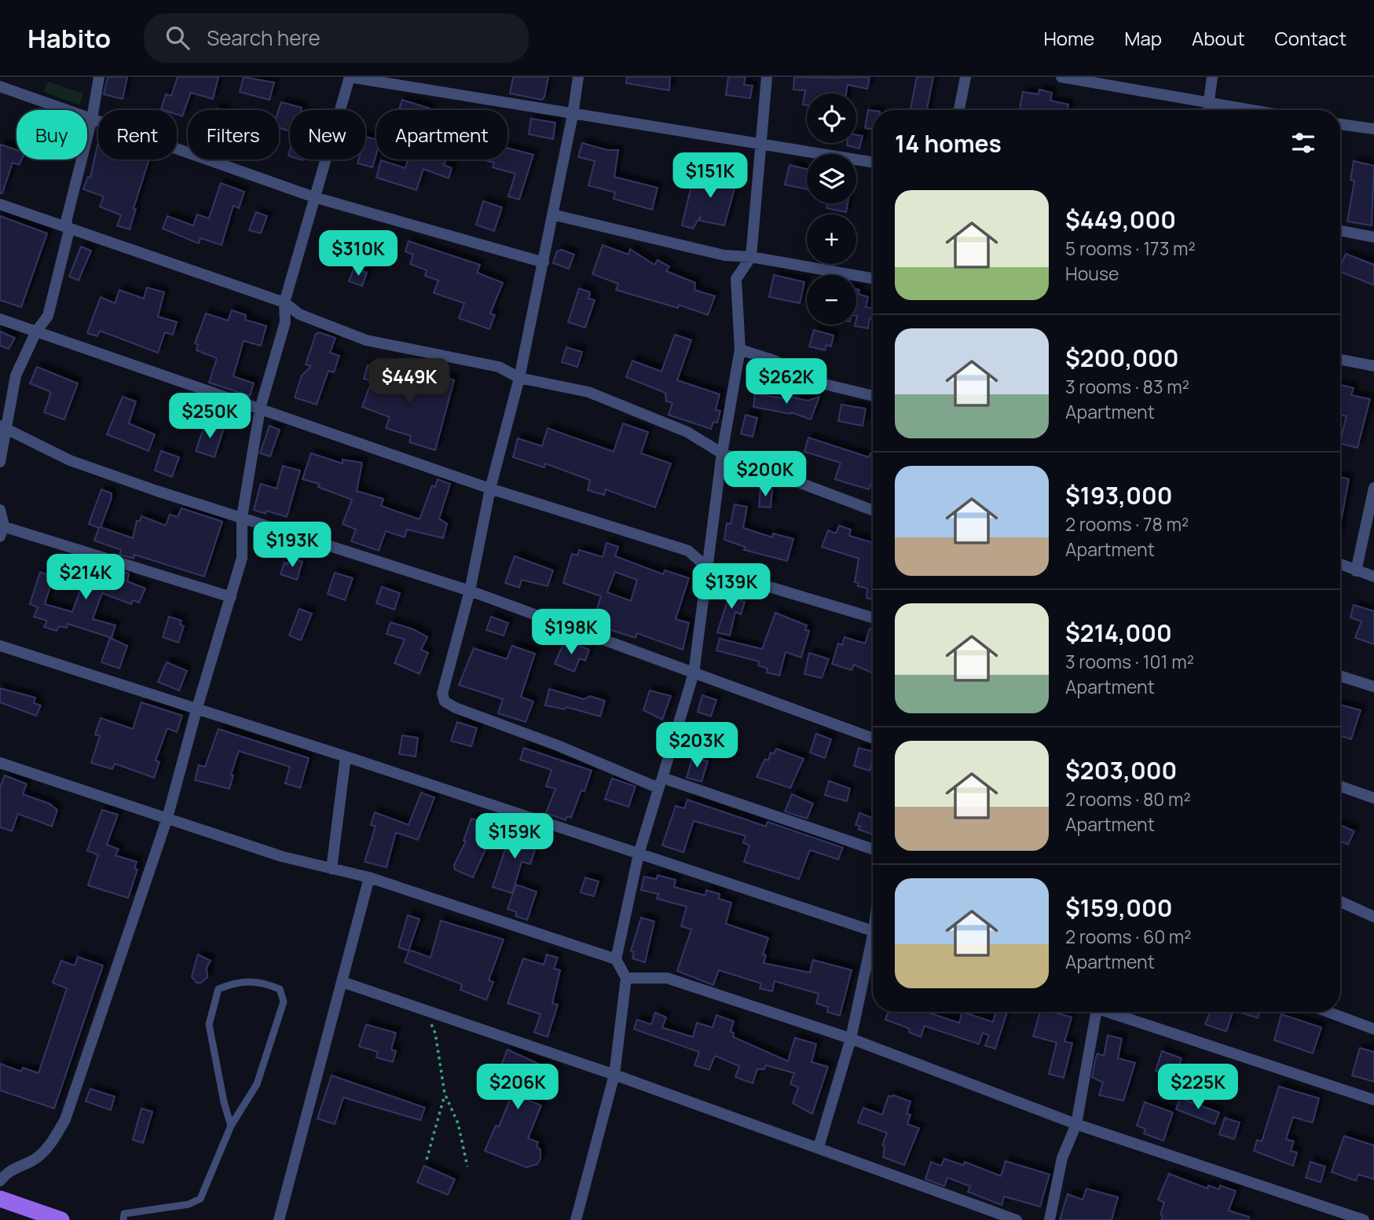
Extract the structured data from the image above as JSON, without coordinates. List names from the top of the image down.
{
  "page": {
    "header": "Habito",
    "search": "Search here",
    "nav": [
      "Home",
      "Map",
      "About",
      "Contact"
    ],
    "map_buttons": ["+", "−"],
    "chip": [
      "Buy",
      "Rent",
      "Filters",
      "New",
      "Apartment"
    ],
    "heading": "14 homes",
    "price": [
      "$151K",
      "$310K",
      "$449K",
      "$262K",
      "$250K",
      "$200K",
      "$193K",
      "$214K",
      "$139K",
      "$198K",
      "$203K",
      "$159K",
      "$206K",
      "$225K"
    ],
    "list": [
      {
        "name": "$449,000",
        "note": "5 rooms · 173 m² · House"
      },
      {
        "name": "$200,000",
        "note": "3 rooms · 83 m² · Apartment"
      },
      {
        "name": "$193,000",
        "note": "2 rooms · 78 m² · Apartment"
      },
      {
        "name": "$214,000",
        "note": "3 rooms · 101 m² · Apartment"
      },
      {
        "name": "$203,000",
        "note": "2 rooms · 80 m² · Apartment"
      },
      {
        "name": "$159,000",
        "note": "2 rooms · 60 m² · Apartment"
      }
    ]
  }
}
